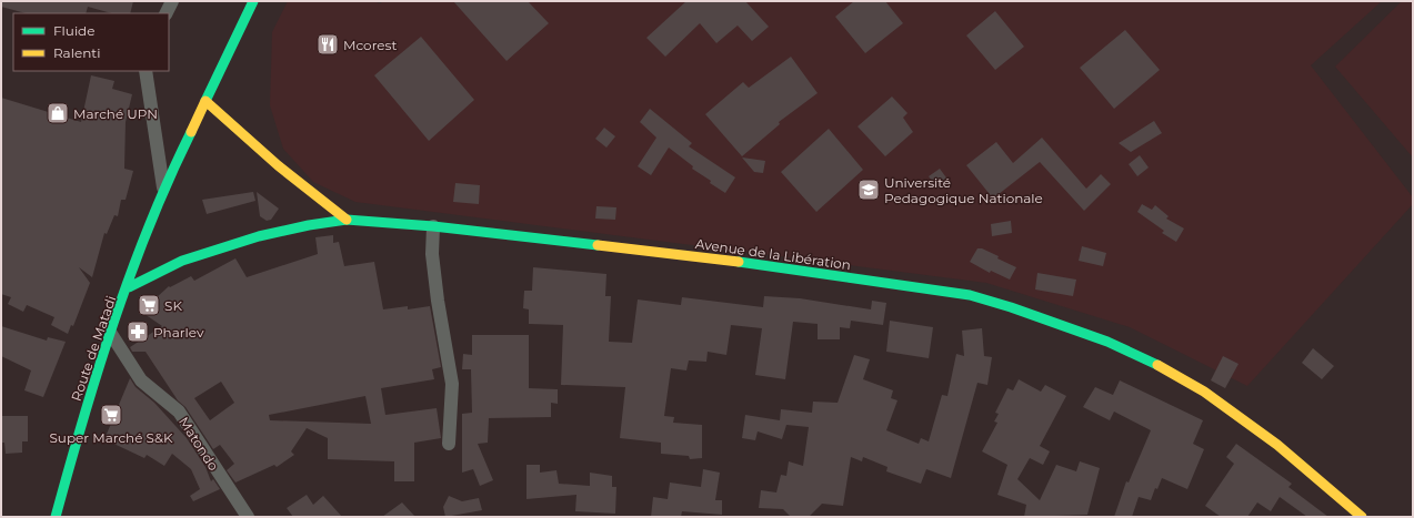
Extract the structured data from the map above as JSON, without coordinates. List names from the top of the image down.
{
  "streets": {
    "main road": ["Avenue de la Libération", "Route de Matadi"],
    "street": ["Matondo"]
  },
  "crossings": [
    ["Avenue de la Libération", "Route de Matadi"],
    ["Route de Matadi", "Matondo"]
  ],
  "places": {
    "restaurant": ["Mcorest"],
    "shop": ["Marché UPN"],
    "school or university": ["Université Pedagogique Nationale"],
    "supermarket": ["SK", "Super Marché S&K"],
    "pharmacy": ["Pharlev"]
  },
  "legend": ["Fluide", "Ralenti"]
}
